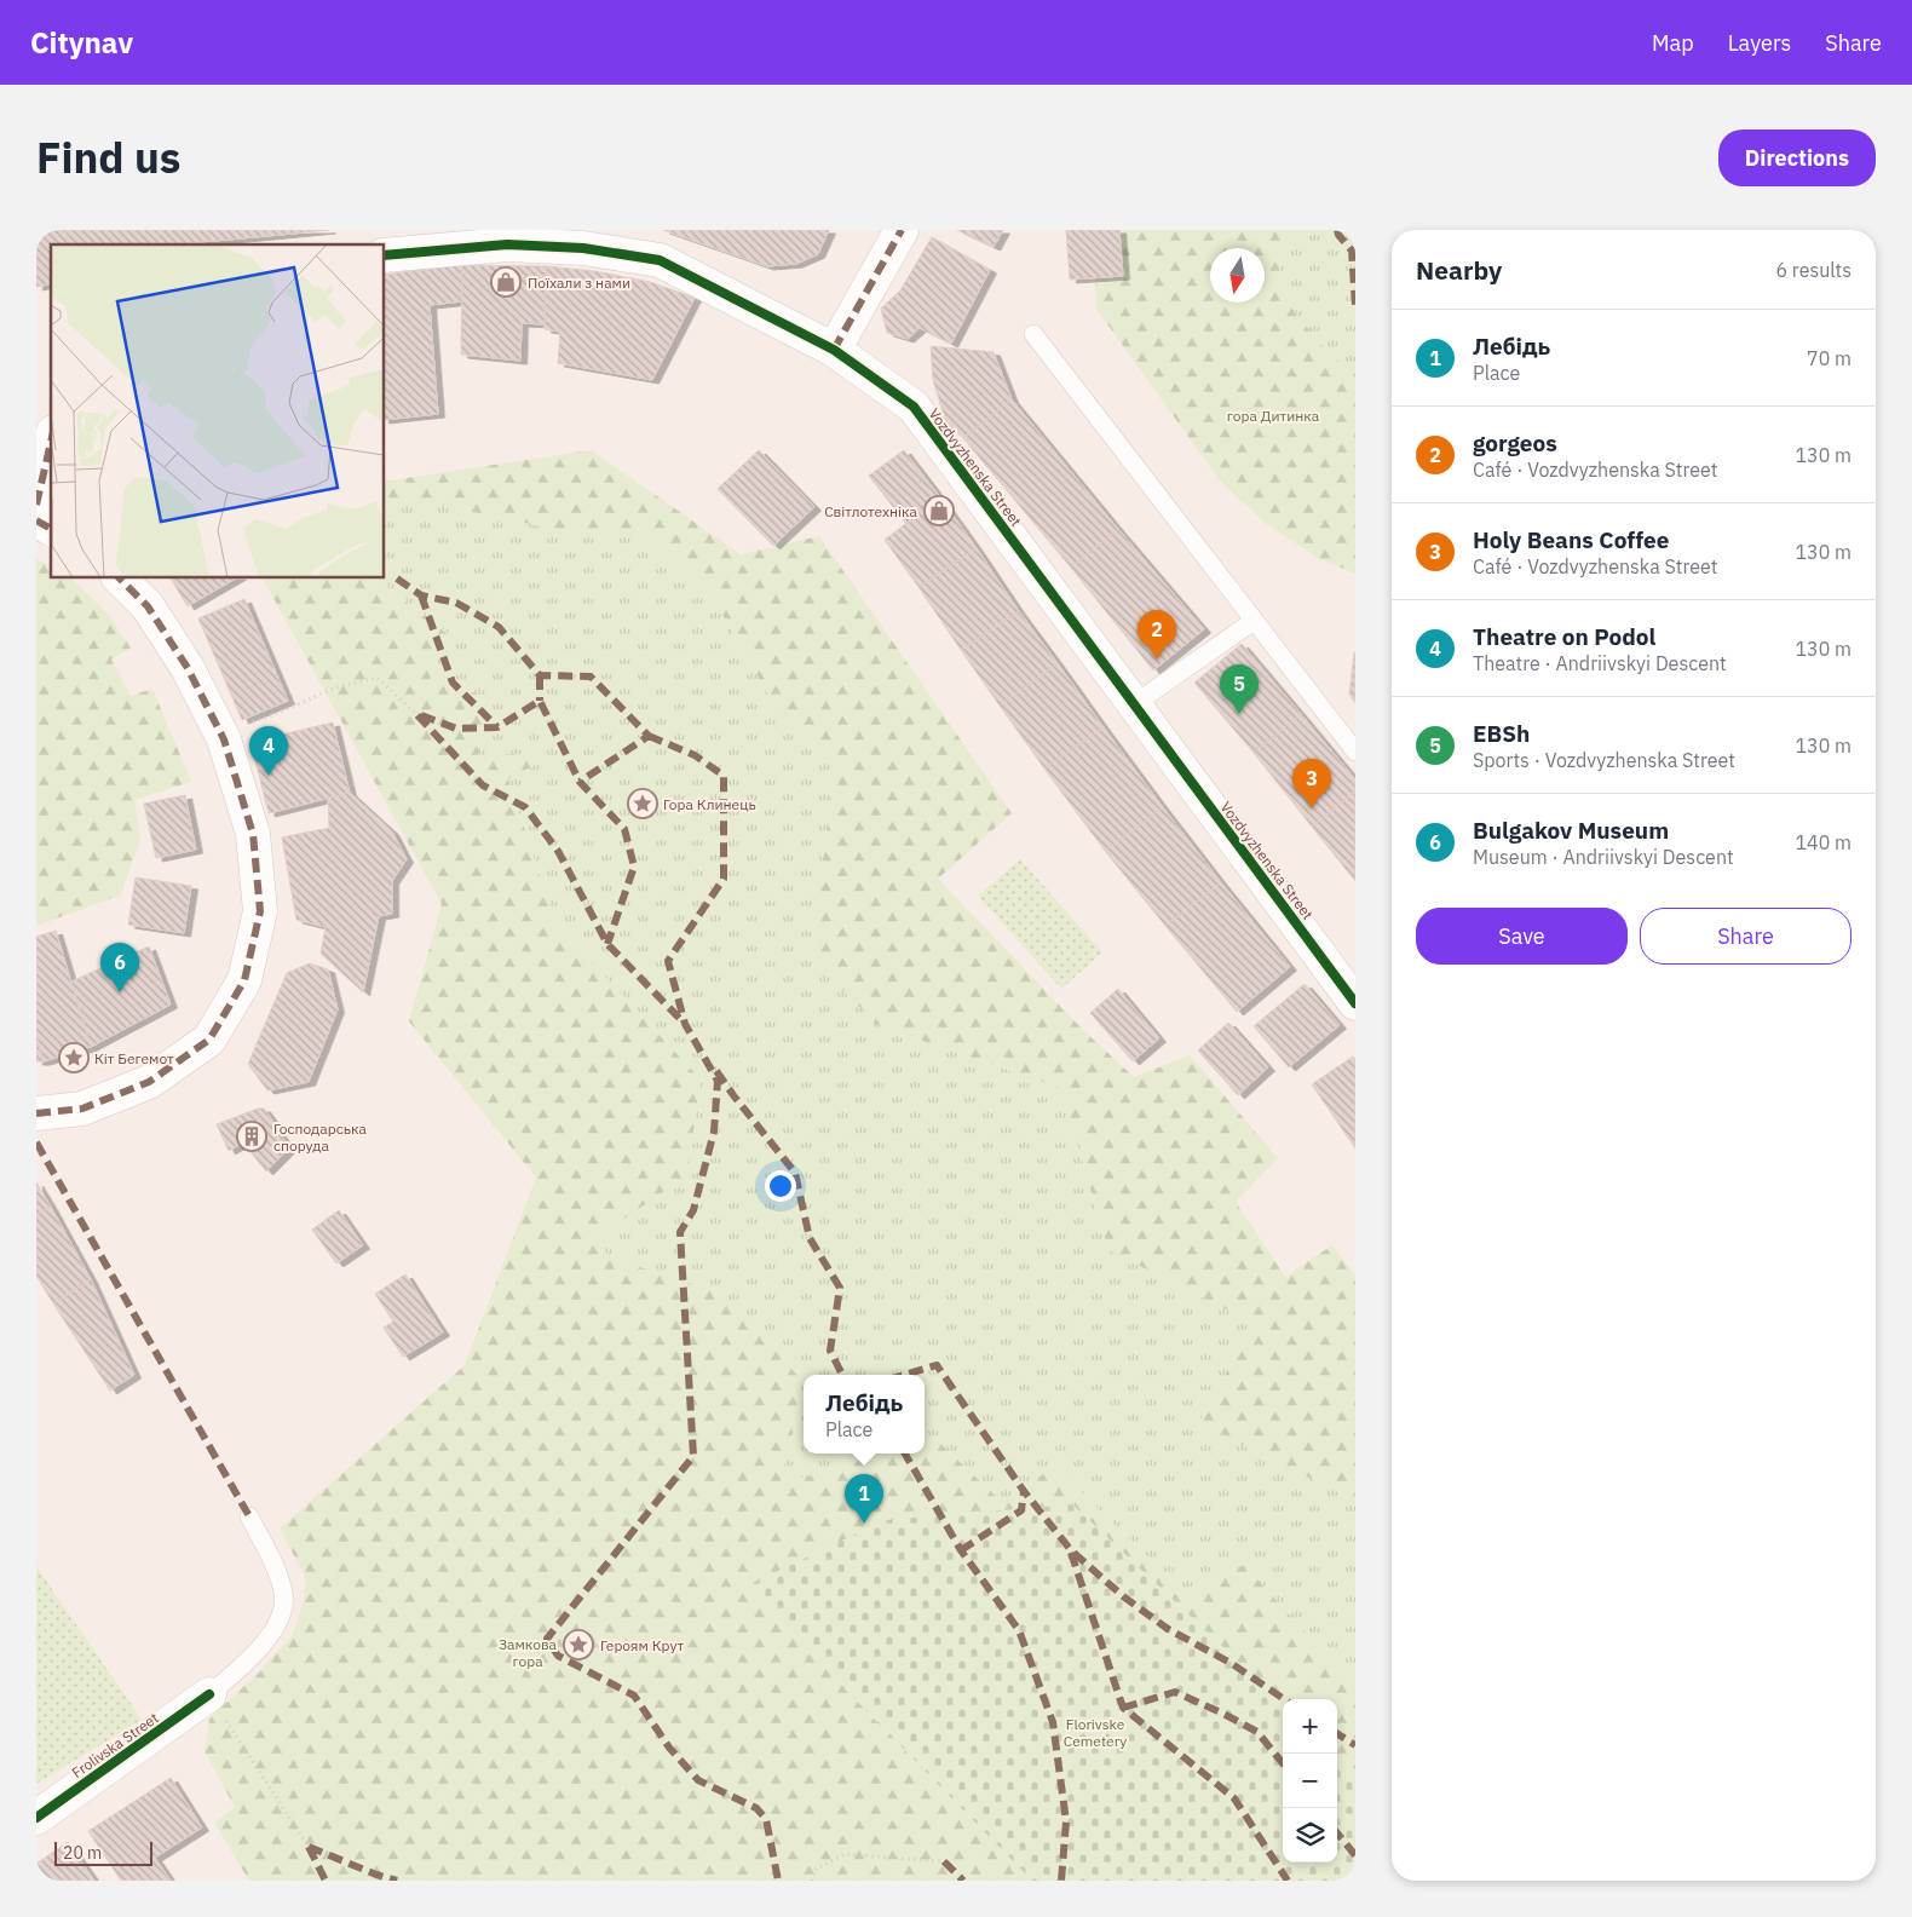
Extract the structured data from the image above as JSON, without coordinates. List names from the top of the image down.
{
  "streets": {
    "street": ["Vozdvyzhenska Street", "Frolivska Street"]
  },
  "parks": ["гора Дитинка", "Замкова гора", "Florivske Cemetery"],
  "places": {
    "shop": ["Поїхали з нами", "Світлотехніка"],
    "place": ["Гора Клинець", "Кіт Бегемот", "Героям Крут"],
    "building": ["Господарська споруда"]
  },
  "scale_bar": "20 m",
  "north": "bottom",
  "page": {
    "header": "Citynav",
    "nav": ["Map", "Layers", "Share"],
    "title": "Find us",
    "buttons": [
      "Directions",
      ["Save", "Share"]
    ],
    "heading": ["Nearby", "6 results"],
    "list": [
      {
        "mark": "1",
        "name": "Лебідь",
        "note": "Place",
        "value": "70 m"
      },
      {
        "mark": "2",
        "name": "gorgeos",
        "note": "Café · Vozdvyzhenska Street",
        "value": "130 m"
      },
      {
        "mark": "3",
        "name": "Holy Beans Coffee",
        "note": "Café · Vozdvyzhenska Street",
        "value": "130 m"
      },
      {
        "mark": "4",
        "name": "Theatre on Podol",
        "note": "Theatre · Andriivskyi Descent",
        "value": "130 m"
      },
      {
        "mark": "5",
        "name": "EBSh",
        "note": "Sports · Vozdvyzhenska Street",
        "value": "130 m"
      },
      {
        "mark": "6",
        "name": "Bulgakov Museum",
        "note": "Museum · Andriivskyi Descent",
        "value": "140 m"
      }
    ],
    "pins": [
      "2",
      "5",
      "4",
      "3",
      "6",
      "1"
    ],
    "popup": ["Лебідь", "Place"],
    "map_buttons": ["+", "−"],
    "scale": "20 m"
  }
}
